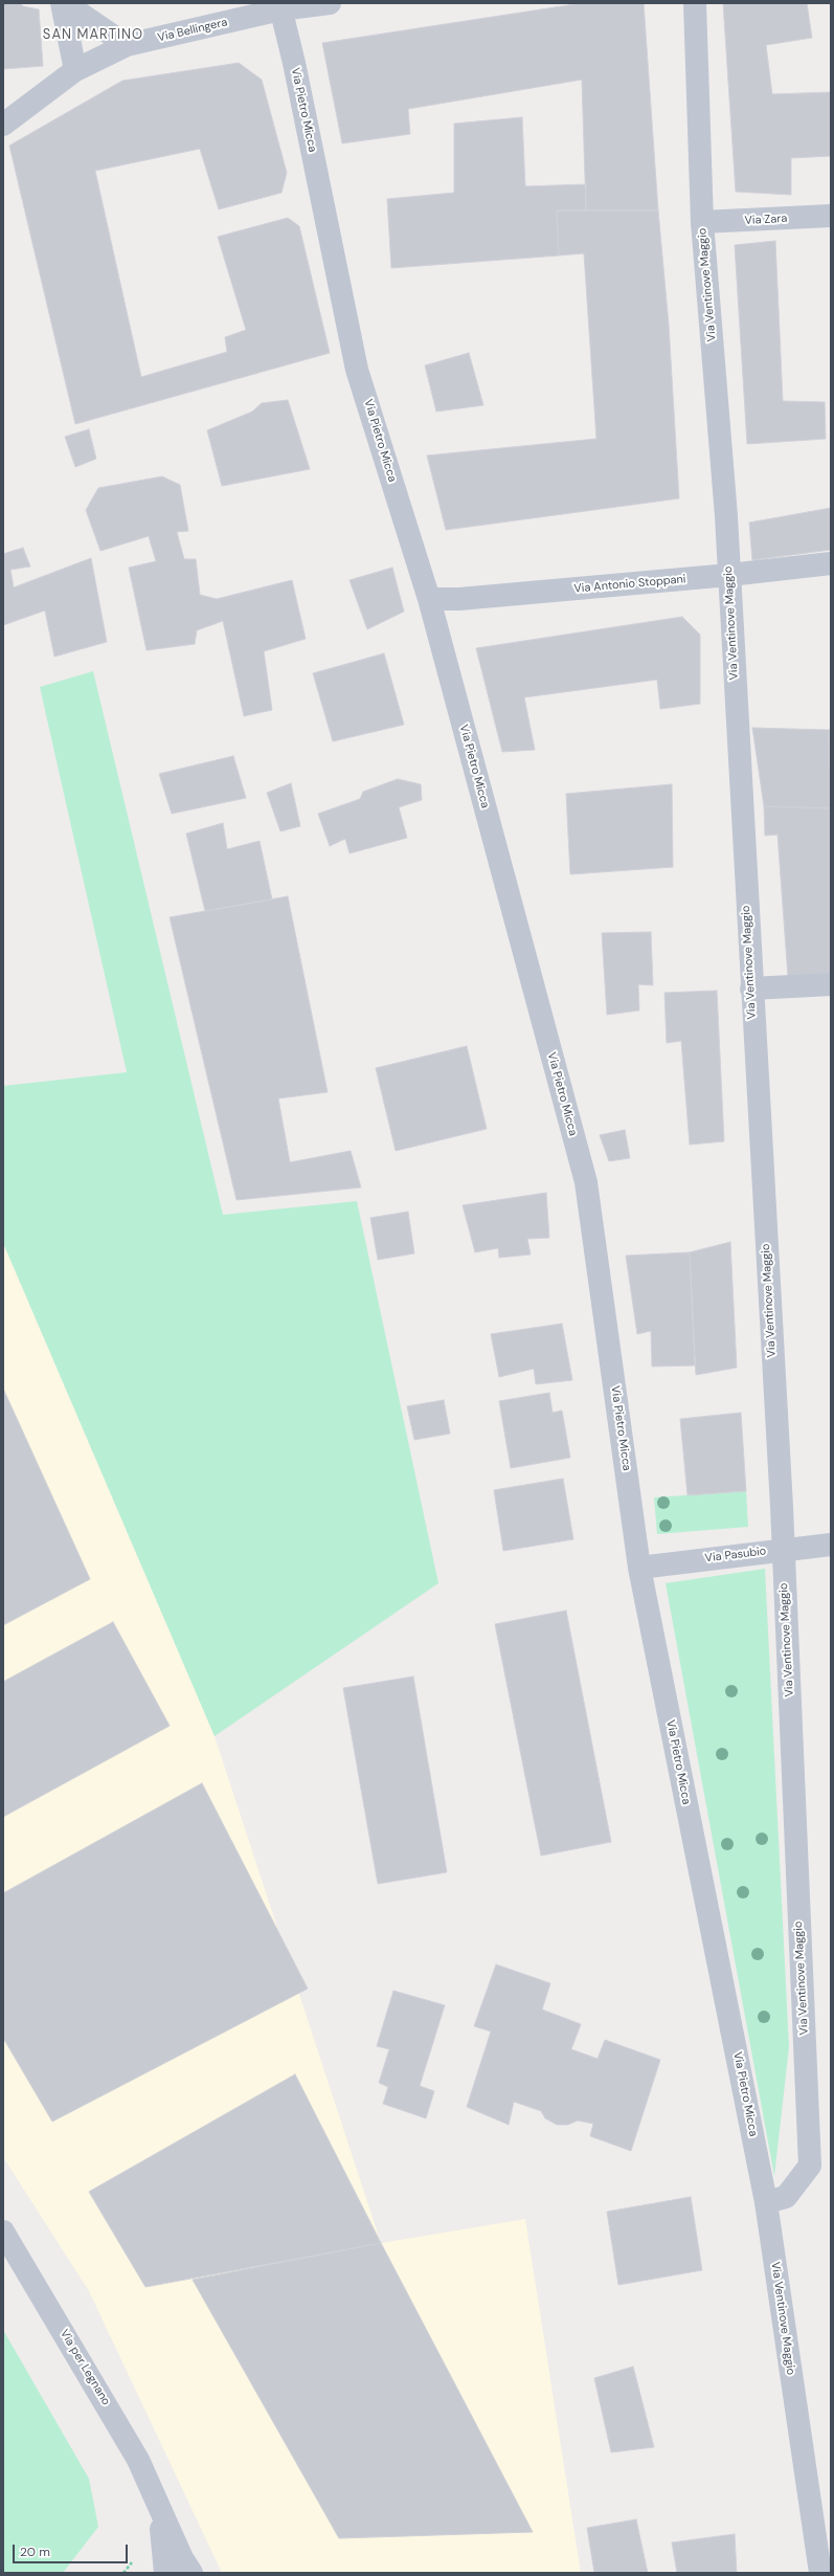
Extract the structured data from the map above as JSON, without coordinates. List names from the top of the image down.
{
  "streets": {
    "street": [
      "Via Bellingera",
      "Via Pietro Micca",
      "Via Zara",
      "Via Ventinove Maggio",
      "Via Antonio Stoppani",
      "Via Pasubio",
      "Via per Legnano"
    ]
  },
  "crossings": [
    ["Via Bellingera", "Via Pietro Micca"],
    ["Via Pietro Micca", "Via Ventinove Maggio"],
    ["Via Pietro Micca", "Via Antonio Stoppani"],
    ["Via Pietro Micca", "Via Pasubio"],
    ["Via Zara", "Via Ventinove Maggio"],
    ["Via Ventinove Maggio", "Via Antonio Stoppani"],
    ["Via Ventinove Maggio", "Via Pasubio"]
  ],
  "districts": ["SAN MARTINO"],
  "scale_bar": "20 m"
}
